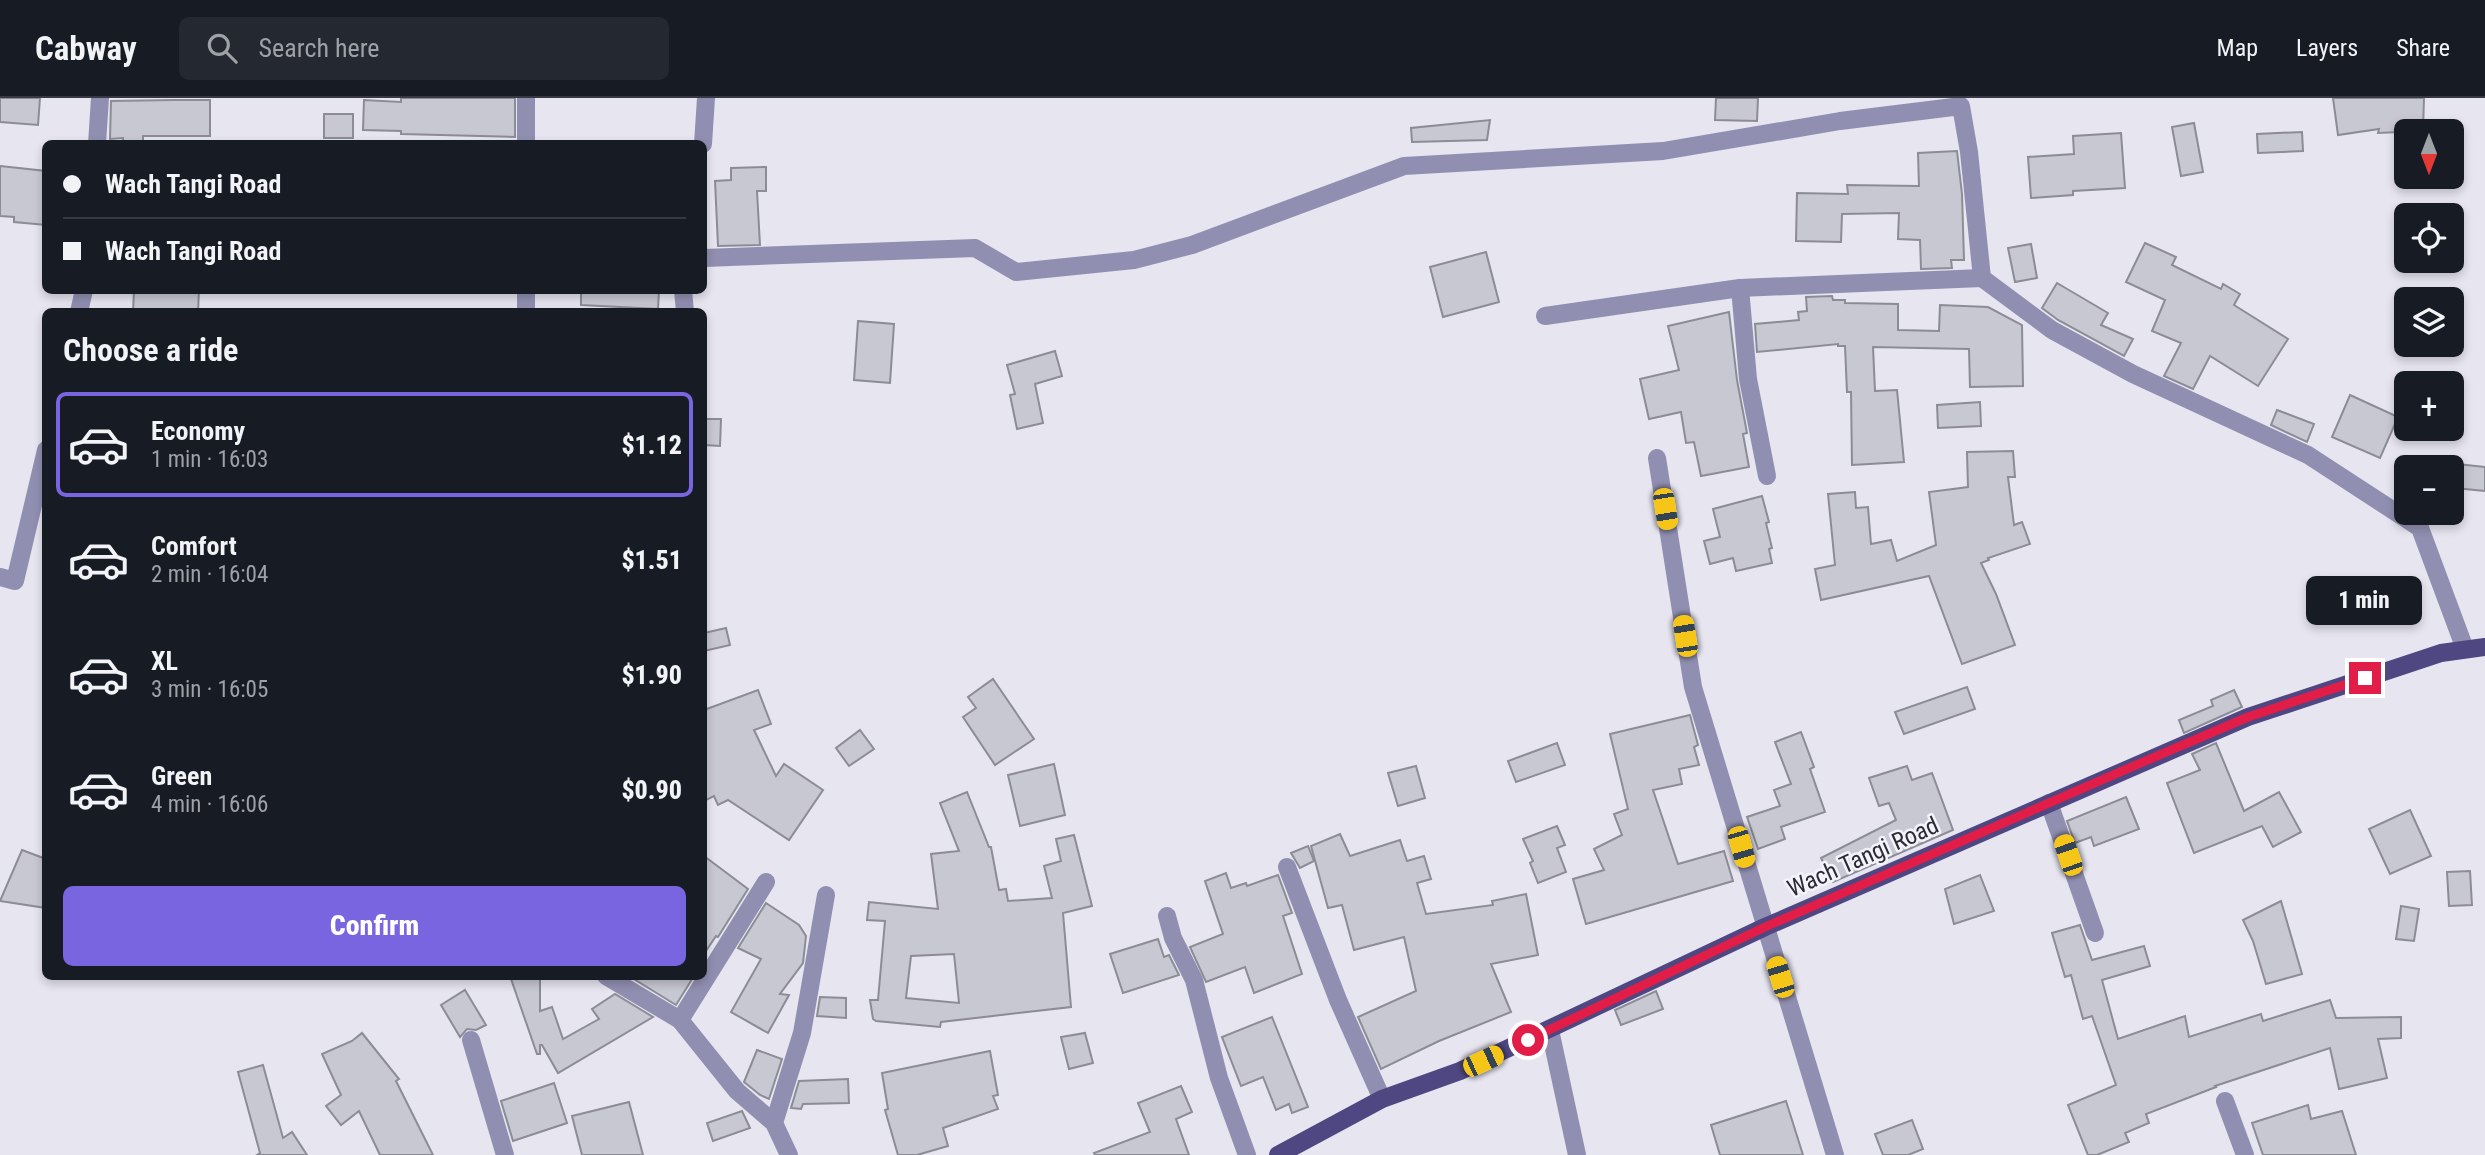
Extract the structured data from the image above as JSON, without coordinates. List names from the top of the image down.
{
  "streets": {
    "main road": ["Wach Tangi Road"]
  },
  "north": "bottom",
  "page": {
    "header": "Cabway",
    "search": "Search here",
    "nav": ["Map", "Layers", "Share"],
    "map_buttons": ["+", "−"],
    "banner": ["Wach Tangi Road", "Wach Tangi Road"],
    "heading": "Choose a ride",
    "list": [
      {
        "name": "Economy",
        "note": "1 min · 16:03",
        "value": "$1.12"
      },
      {
        "name": "Comfort",
        "note": "2 min · 16:04",
        "value": "$1.51"
      },
      {
        "name": "XL",
        "note": "3 min · 16:05",
        "value": "$1.90"
      },
      {
        "name": "Green",
        "note": "4 min · 16:06",
        "value": "$0.90"
      }
    ],
    "bubble": "1 min",
    "buttons": "Confirm"
  }
}
